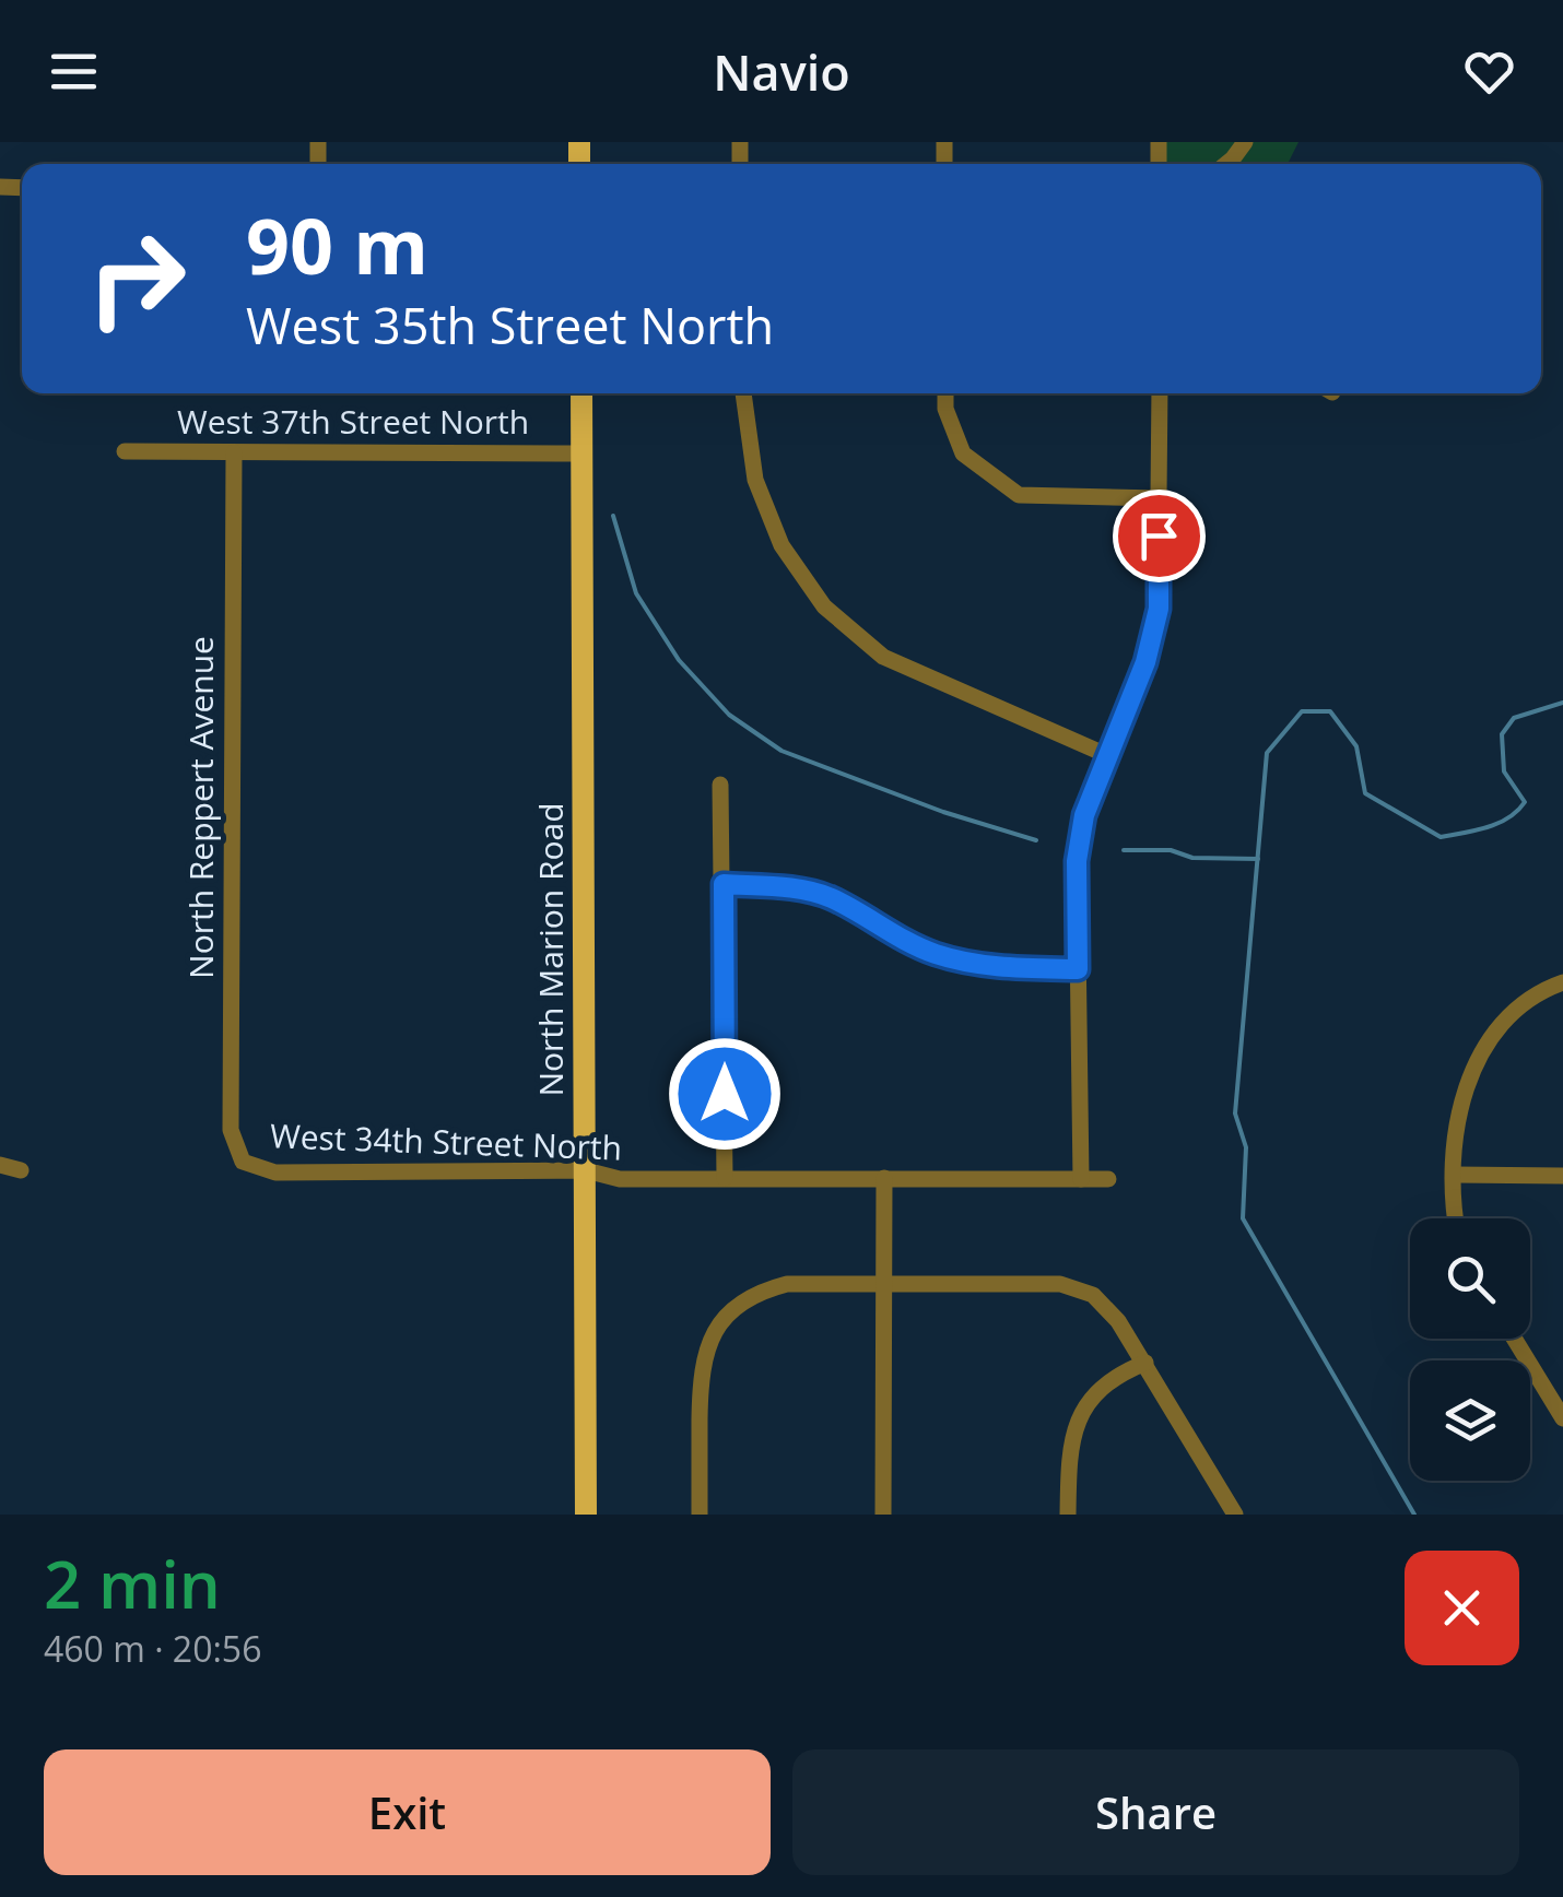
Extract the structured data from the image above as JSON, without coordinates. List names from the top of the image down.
{
  "streets": {
    "main road": ["North Marion Road"],
    "street": ["West 37th Street North", "North Reppert Avenue", "West 34th Street North"]
  },
  "crossings": [
    ["West 37th Street North", "North Reppert Avenue"],
    ["West 37th Street North", "North Marion Road"],
    ["North Reppert Avenue", "West 34th Street North"],
    ["North Marion Road", "West 34th Street North"]
  ],
  "page": {
    "header": "Navio",
    "turn": ["90 m", "West 35th Street North"],
    "heading": ["2 min", "460 m · 20:56"],
    "buttons": ["Exit", "Share"]
  }
}
